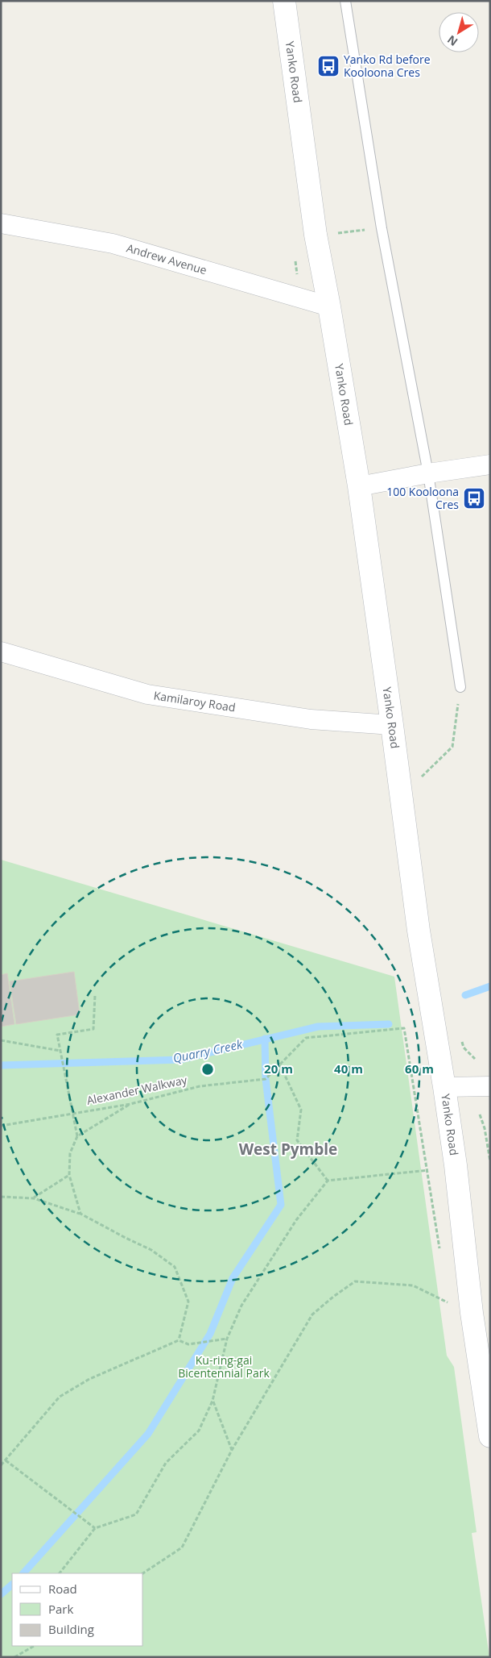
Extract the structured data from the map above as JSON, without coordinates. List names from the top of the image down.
{
  "streets": {
    "main road": ["Yanko Road"],
    "street": ["Andrew Avenue", "Kamilaroy Road"],
    "path": ["Alexander Walkway"]
  },
  "crossings": [
    ["Yanko Road", "Andrew Avenue"],
    ["Yanko Road", "Kamilaroy Road"]
  ],
  "districts": ["West Pymble"],
  "water": ["Quarry Creek"],
  "parks": ["Ku-ring-gai Bicentennial Park"],
  "places": {
    "bus stop": ["Yanko Rd before Kooloona Cres", "100 Kooloona Cres"]
  },
  "legend": ["Road", "Park", "Building"],
  "north": "bottom left",
  "rings": ["20 m", "40 m", "60 m"]
}
